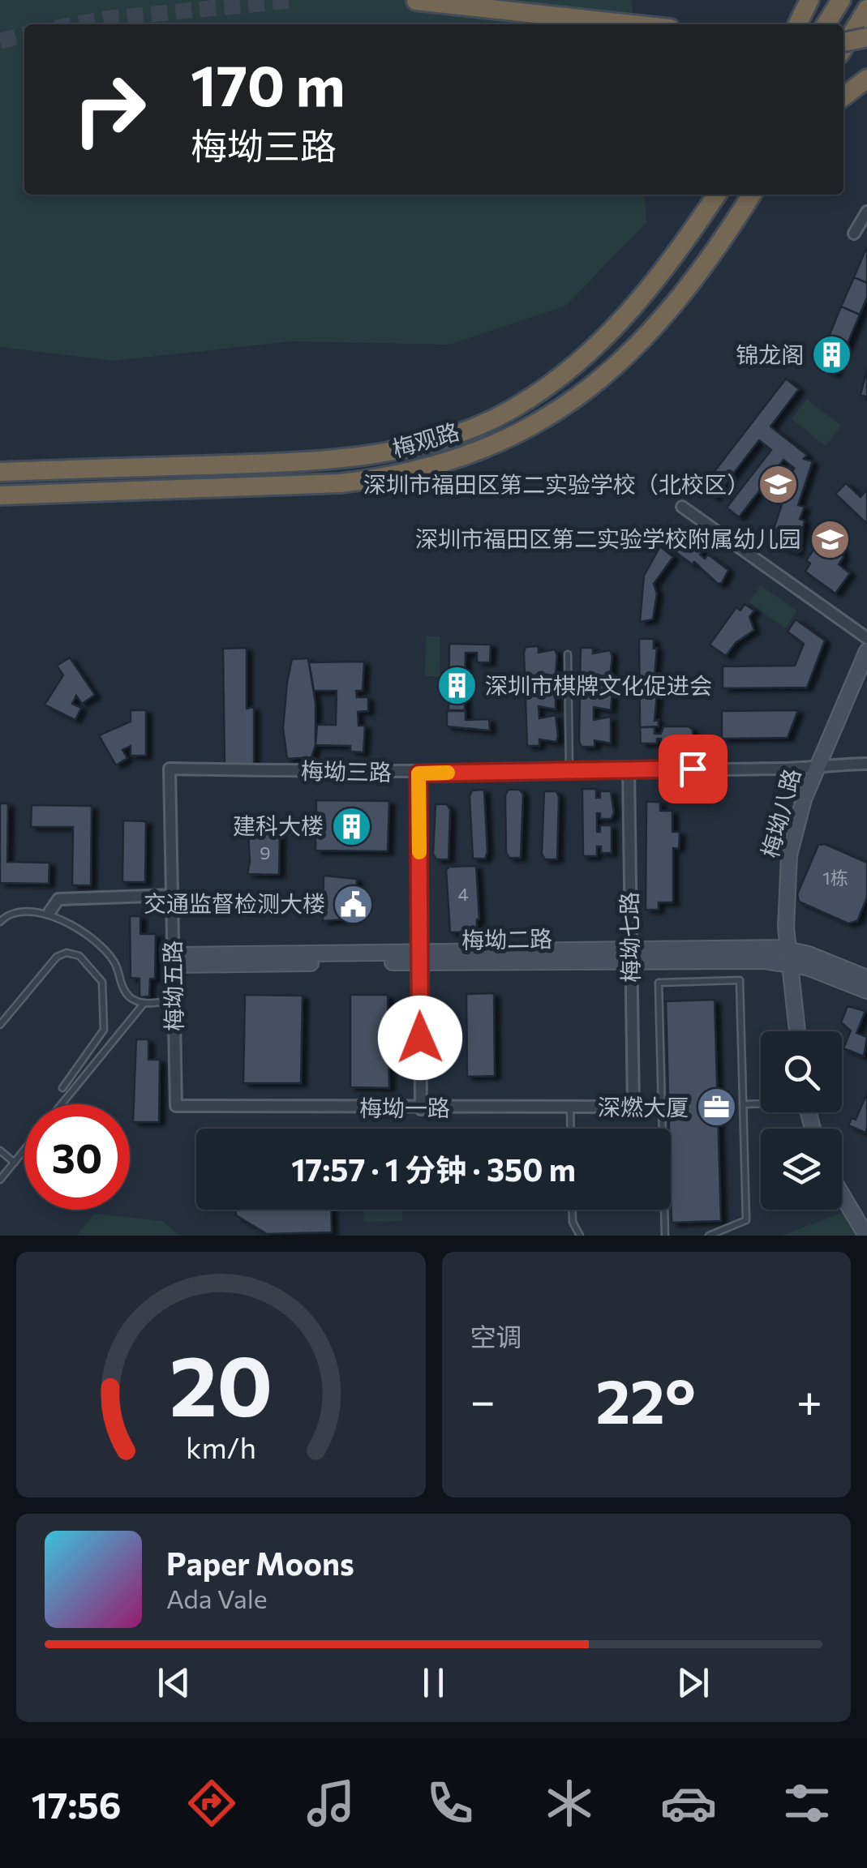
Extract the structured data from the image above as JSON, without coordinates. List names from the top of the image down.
{
  "streets": {
    "highway": ["梅观路"],
    "street": [
      "梅坳三路",
      "梅坳八路",
      "梅坳七路",
      "梅坳二路",
      "梅坳五路",
      "梅坳一路"
    ]
  },
  "crossings": [
    ["梅坳三路", "梅坳八路"],
    ["梅坳三路", "梅坳七路"],
    ["梅坳三路", "梅坳五路"],
    ["梅坳八路", "梅坳二路"],
    ["梅坳七路", "梅坳二路"],
    ["梅坳七路", "梅坳一路"],
    ["梅坳二路", "梅坳五路"],
    ["梅坳五路", "梅坳一路"]
  ],
  "places": {
    "building": ["锦龙阁", "深圳市棋牌文化促进会", "建科大楼"],
    "school or university": ["深圳市福田区第二实验学校（北校区）", "深圳市福田区第二实验学校附属幼儿园"],
    "public building": ["交通监督检测大楼"],
    "office": ["深燃大厦"]
  },
  "house_numbers": ["9", "1栋", "4"],
  "page": {
    "turn": ["170 m", "梅坳三路"],
    "limit": "30",
    "trip": "17:57 · 1 分钟 · 350 m",
    "tile": "空调",
    "heat": ["−", "22°", "+"],
    "song": ["Paper Moons", "Ada Vale"],
    "tabs": "17:56",
    "gauge": ["20", "km/h"]
  }
}
